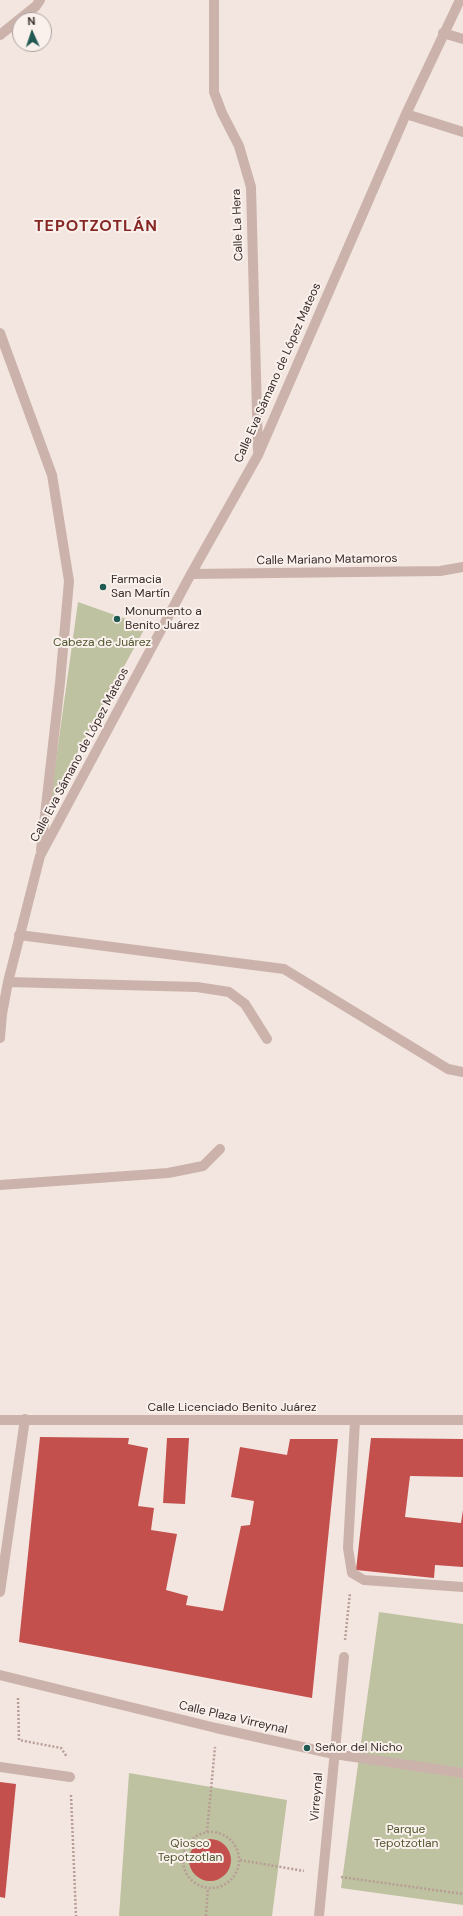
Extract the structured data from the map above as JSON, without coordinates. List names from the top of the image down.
{
  "streets": {
    "street": [
      "Calle La Hera",
      "Calle Eva Sámano de López Mateos",
      "Calle Mariano Matamoros",
      "Calle Licenciado Benito Juárez",
      "Calle Plaza Virreynal",
      "Virreynal"
    ]
  },
  "crossings": [
    ["Calle La Hera", "Calle Eva Sámano de López Mateos"],
    ["Calle Eva Sámano de López Mateos", "Calle Mariano Matamoros"],
    ["Calle Plaza Virreynal", "Virreynal"]
  ],
  "districts": ["TEPOTZOTLÁN"],
  "parks": ["Cabeza de Juárez", "Parque Tepotzotlan", "Qiosco Tepotzotlan"],
  "places": ["Farmacia San Martín", "Monumento a Benito Juárez", "Señor del Nicho"],
  "north": "top"
}
